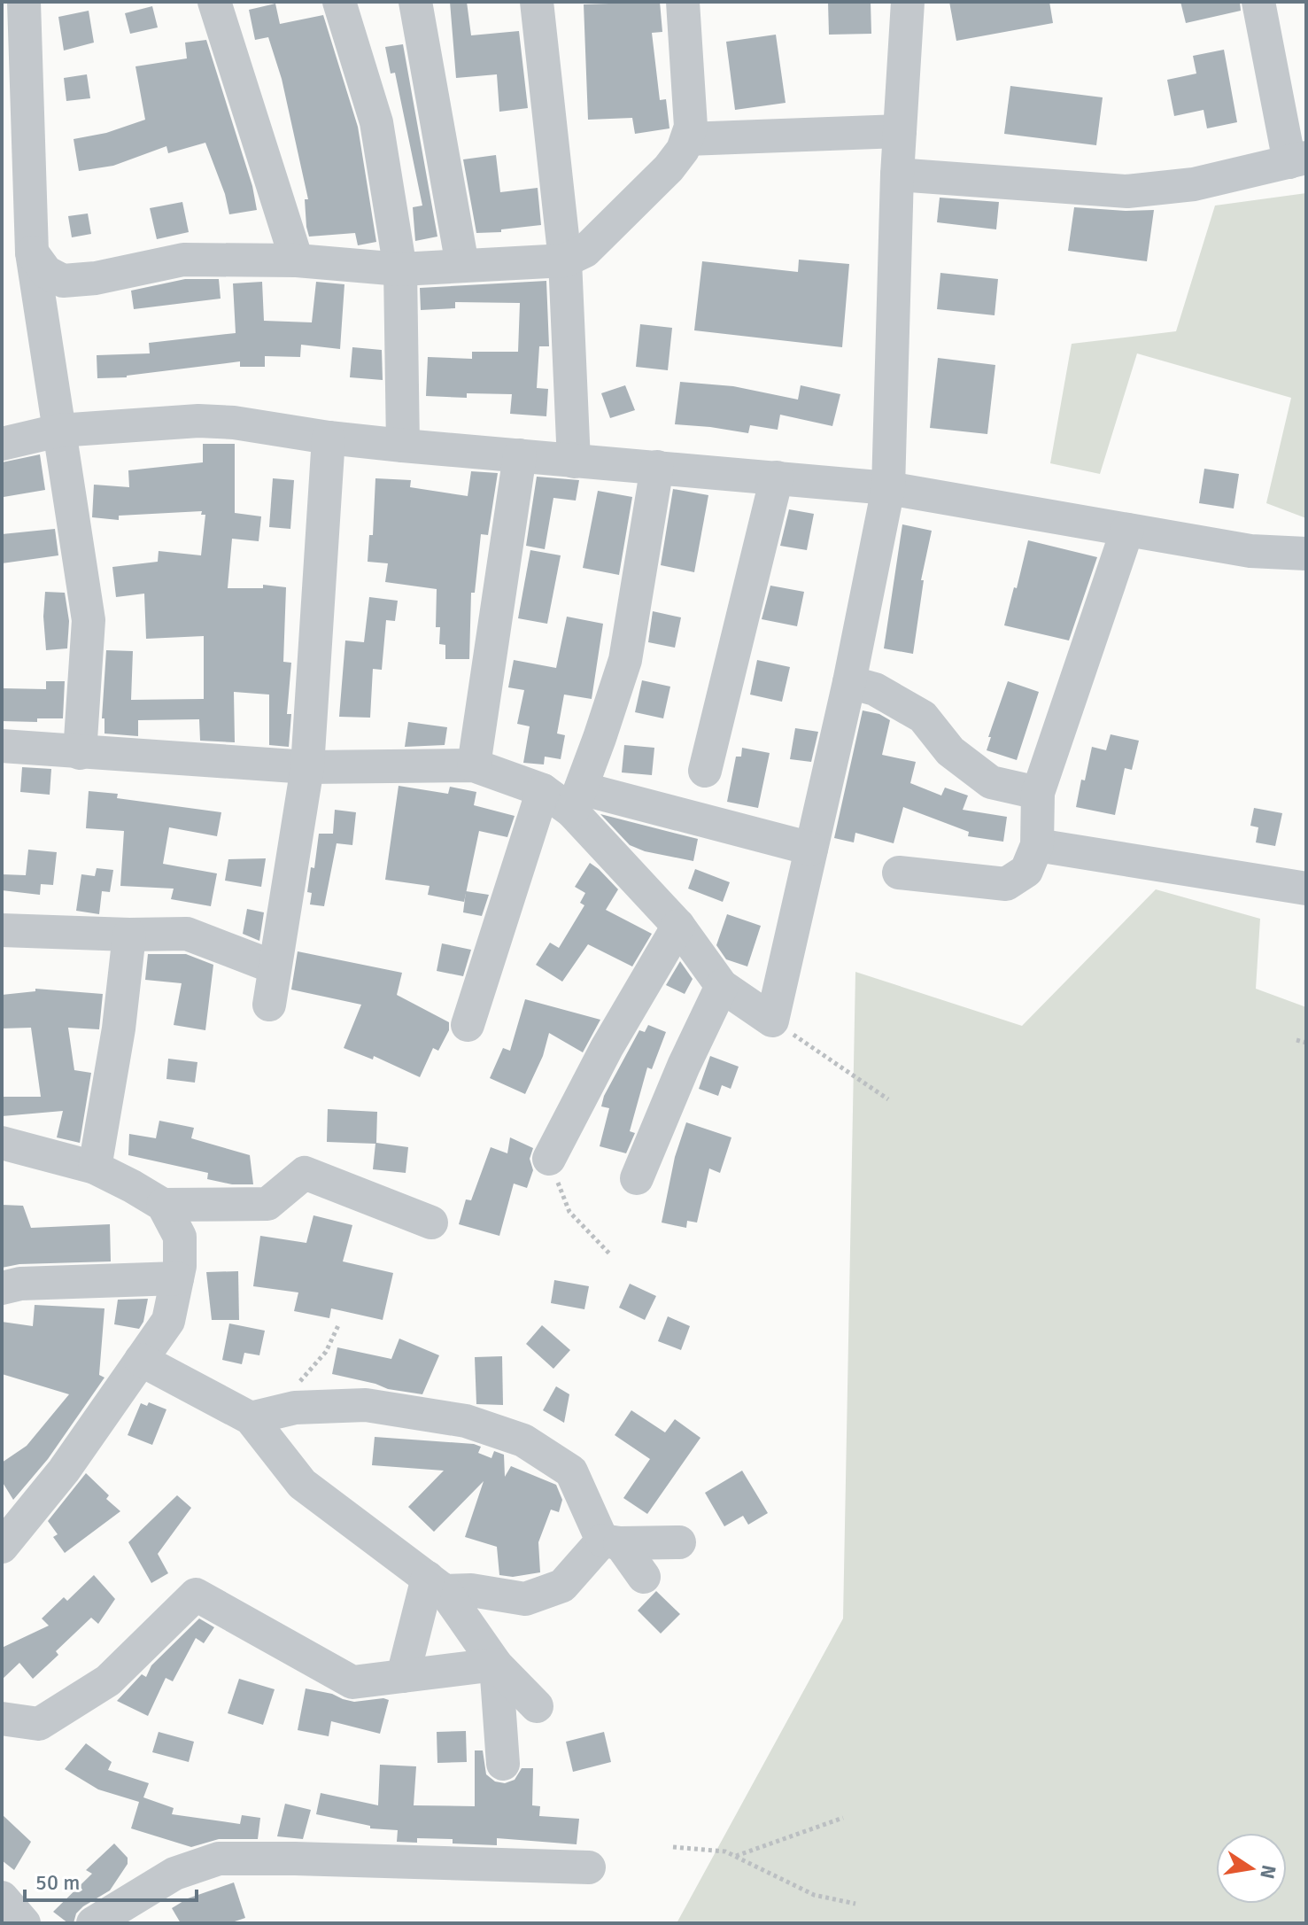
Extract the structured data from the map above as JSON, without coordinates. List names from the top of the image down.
{
  "scale_bar": "50 m",
  "north": "right"
}
